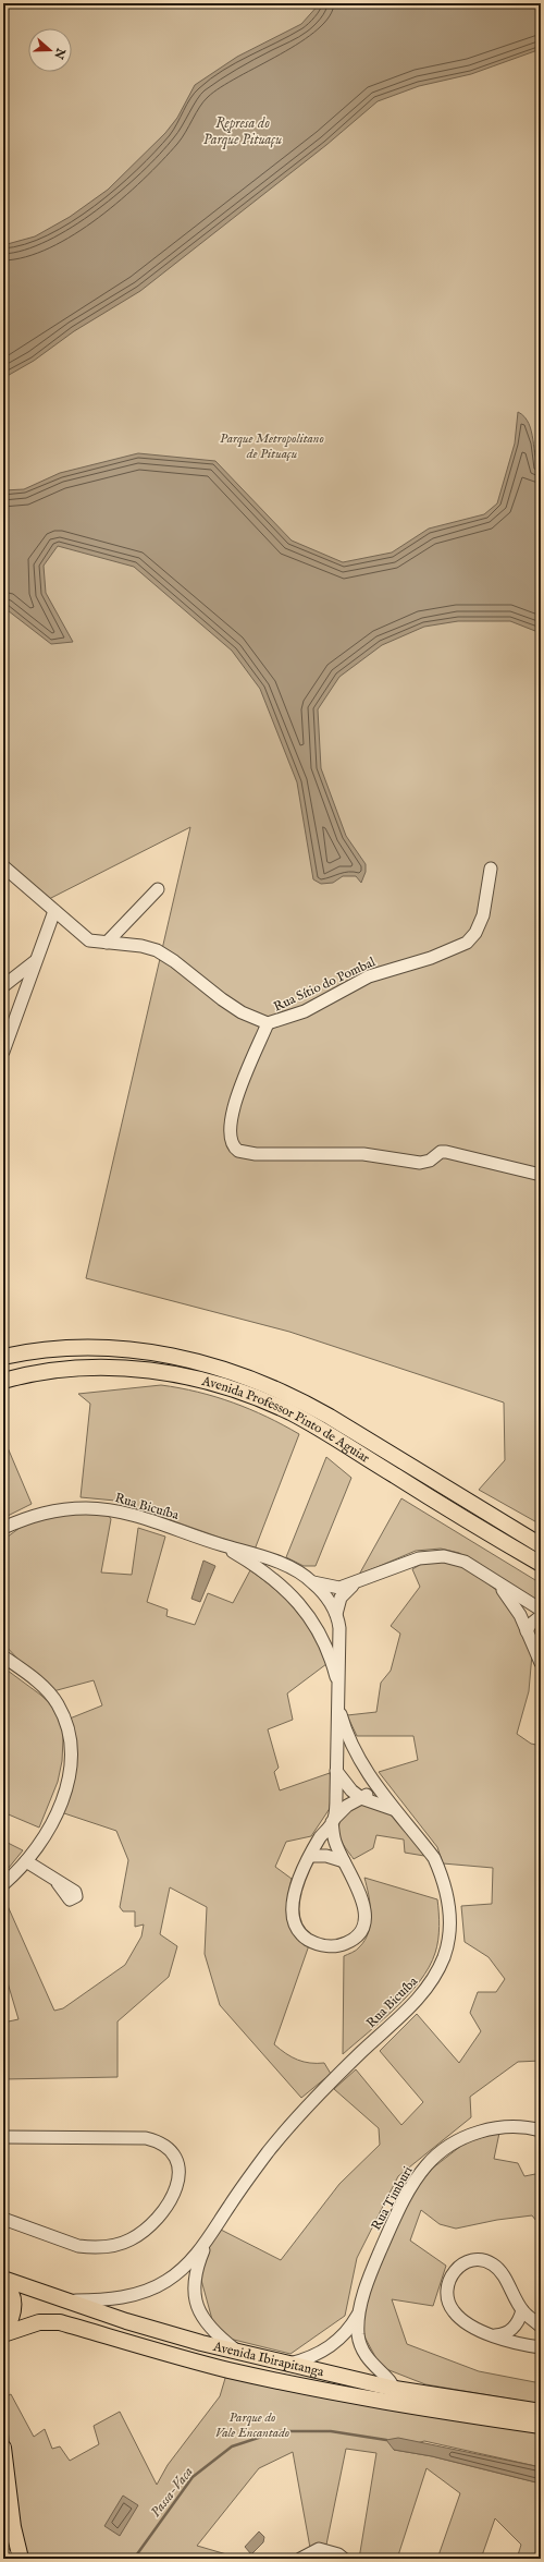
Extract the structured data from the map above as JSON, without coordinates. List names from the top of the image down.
{
  "streets": {
    "main road": ["Avenida Professor Pinto de Aguiar", "Avenida Ibirapitanga"],
    "street": ["Rua Sítio do Pombal", "Rua Bicuíba", "Rua Timburi"]
  },
  "crossings": [
    ["Rua Bicuíba", "Avenida Ibirapitanga"],
    ["Rua Timburi", "Avenida Ibirapitanga"]
  ],
  "water": ["Represa do Parque Pituaçu", "Passa-Vaca"],
  "parks": ["Parque Metropolitano de Pituaçu", "Parque do Vale Encantado"],
  "north": "right"
}
